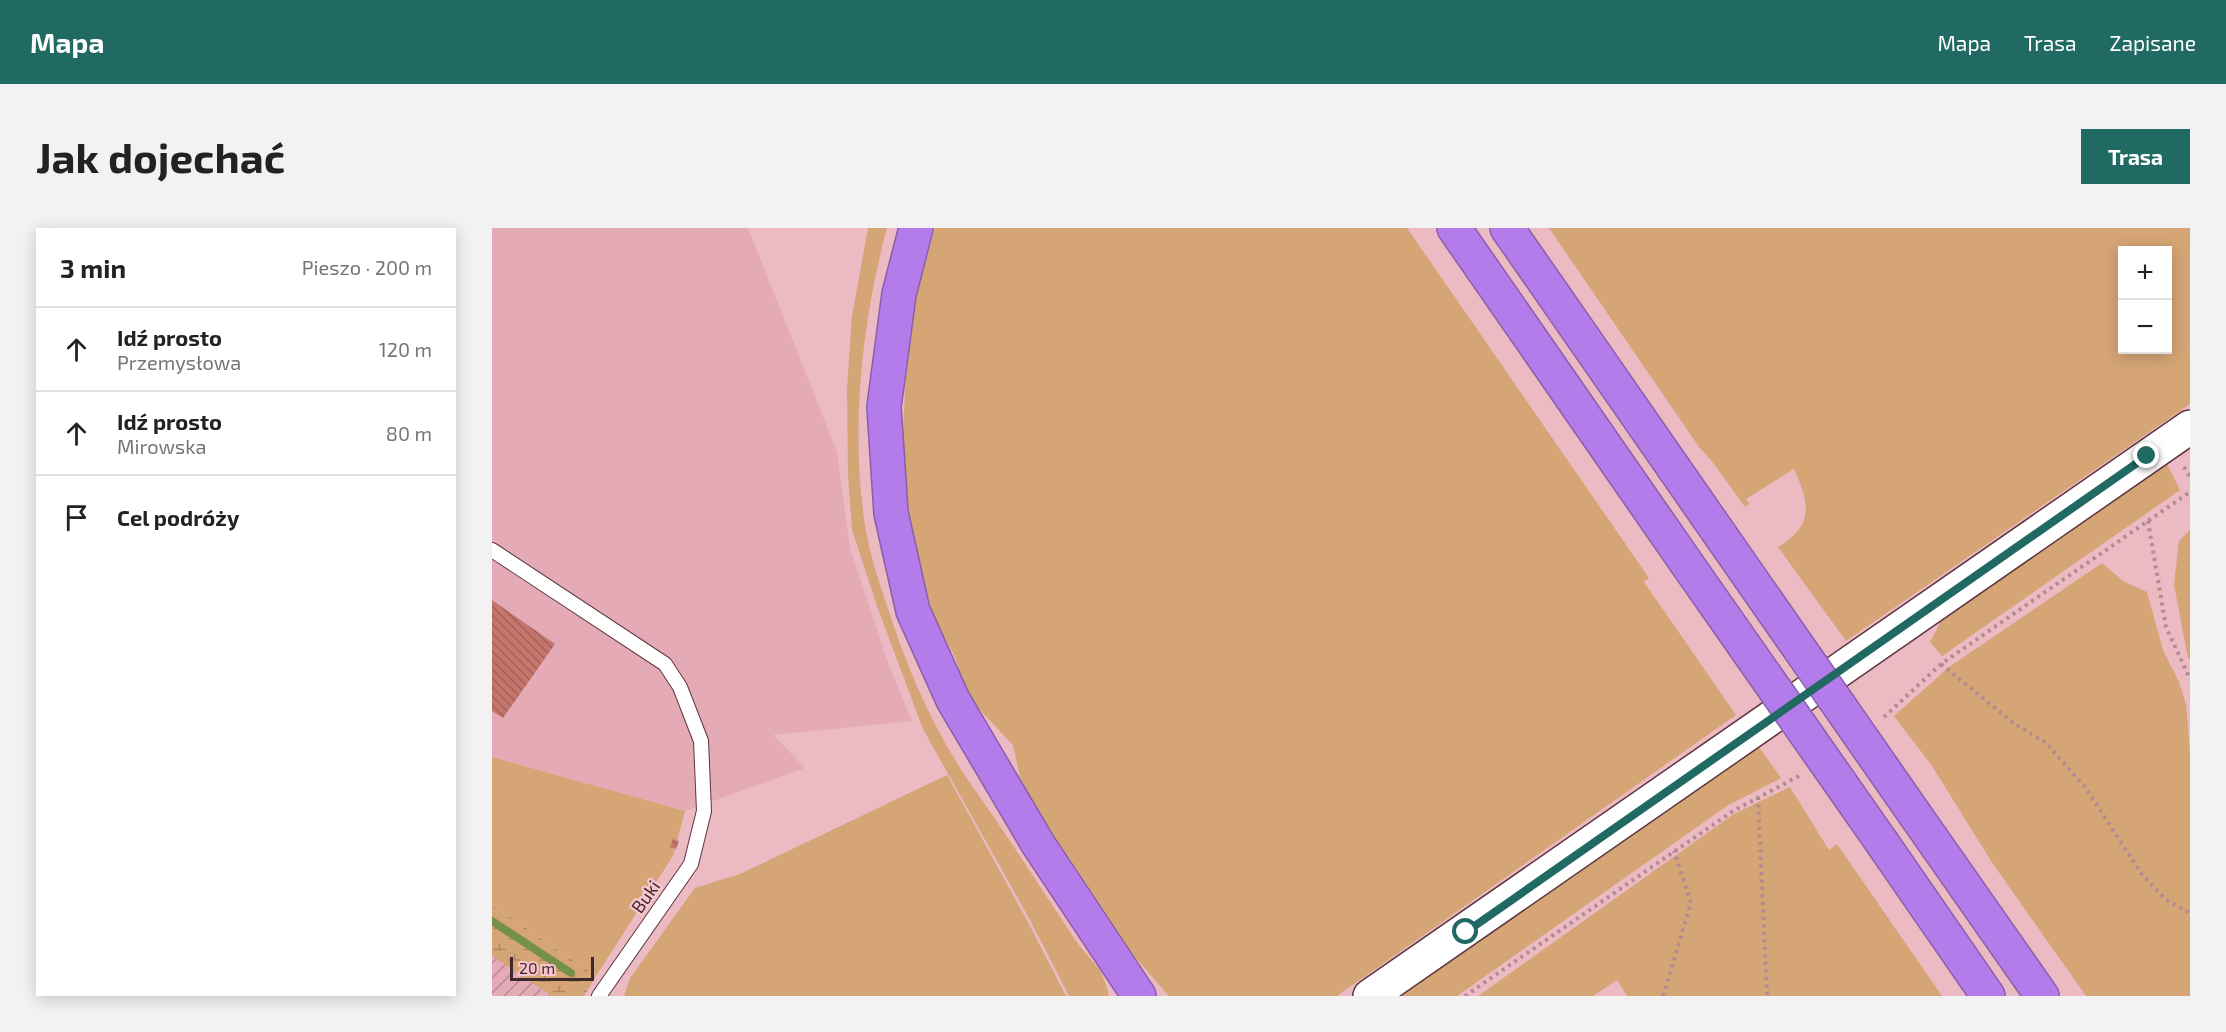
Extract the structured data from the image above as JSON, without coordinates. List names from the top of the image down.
{
  "streets": {
    "lane": ["Buki"]
  },
  "scale_bar": "20 m",
  "page": {
    "header": "Mapa",
    "nav": ["Mapa", "Trasa", "Zapisane"],
    "buttons": "Trasa",
    "title": "Jak dojechać",
    "heading": ["3 min", "Pieszo · 200 m"],
    "map_buttons": ["+", "−"],
    "list": [
      ["Idź prosto", "Przemysłowa", "120 m"],
      ["Idź prosto", "Mirowska", "80 m"],
      "Cel podróży"
    ],
    "scale": "20 m"
  }
}
